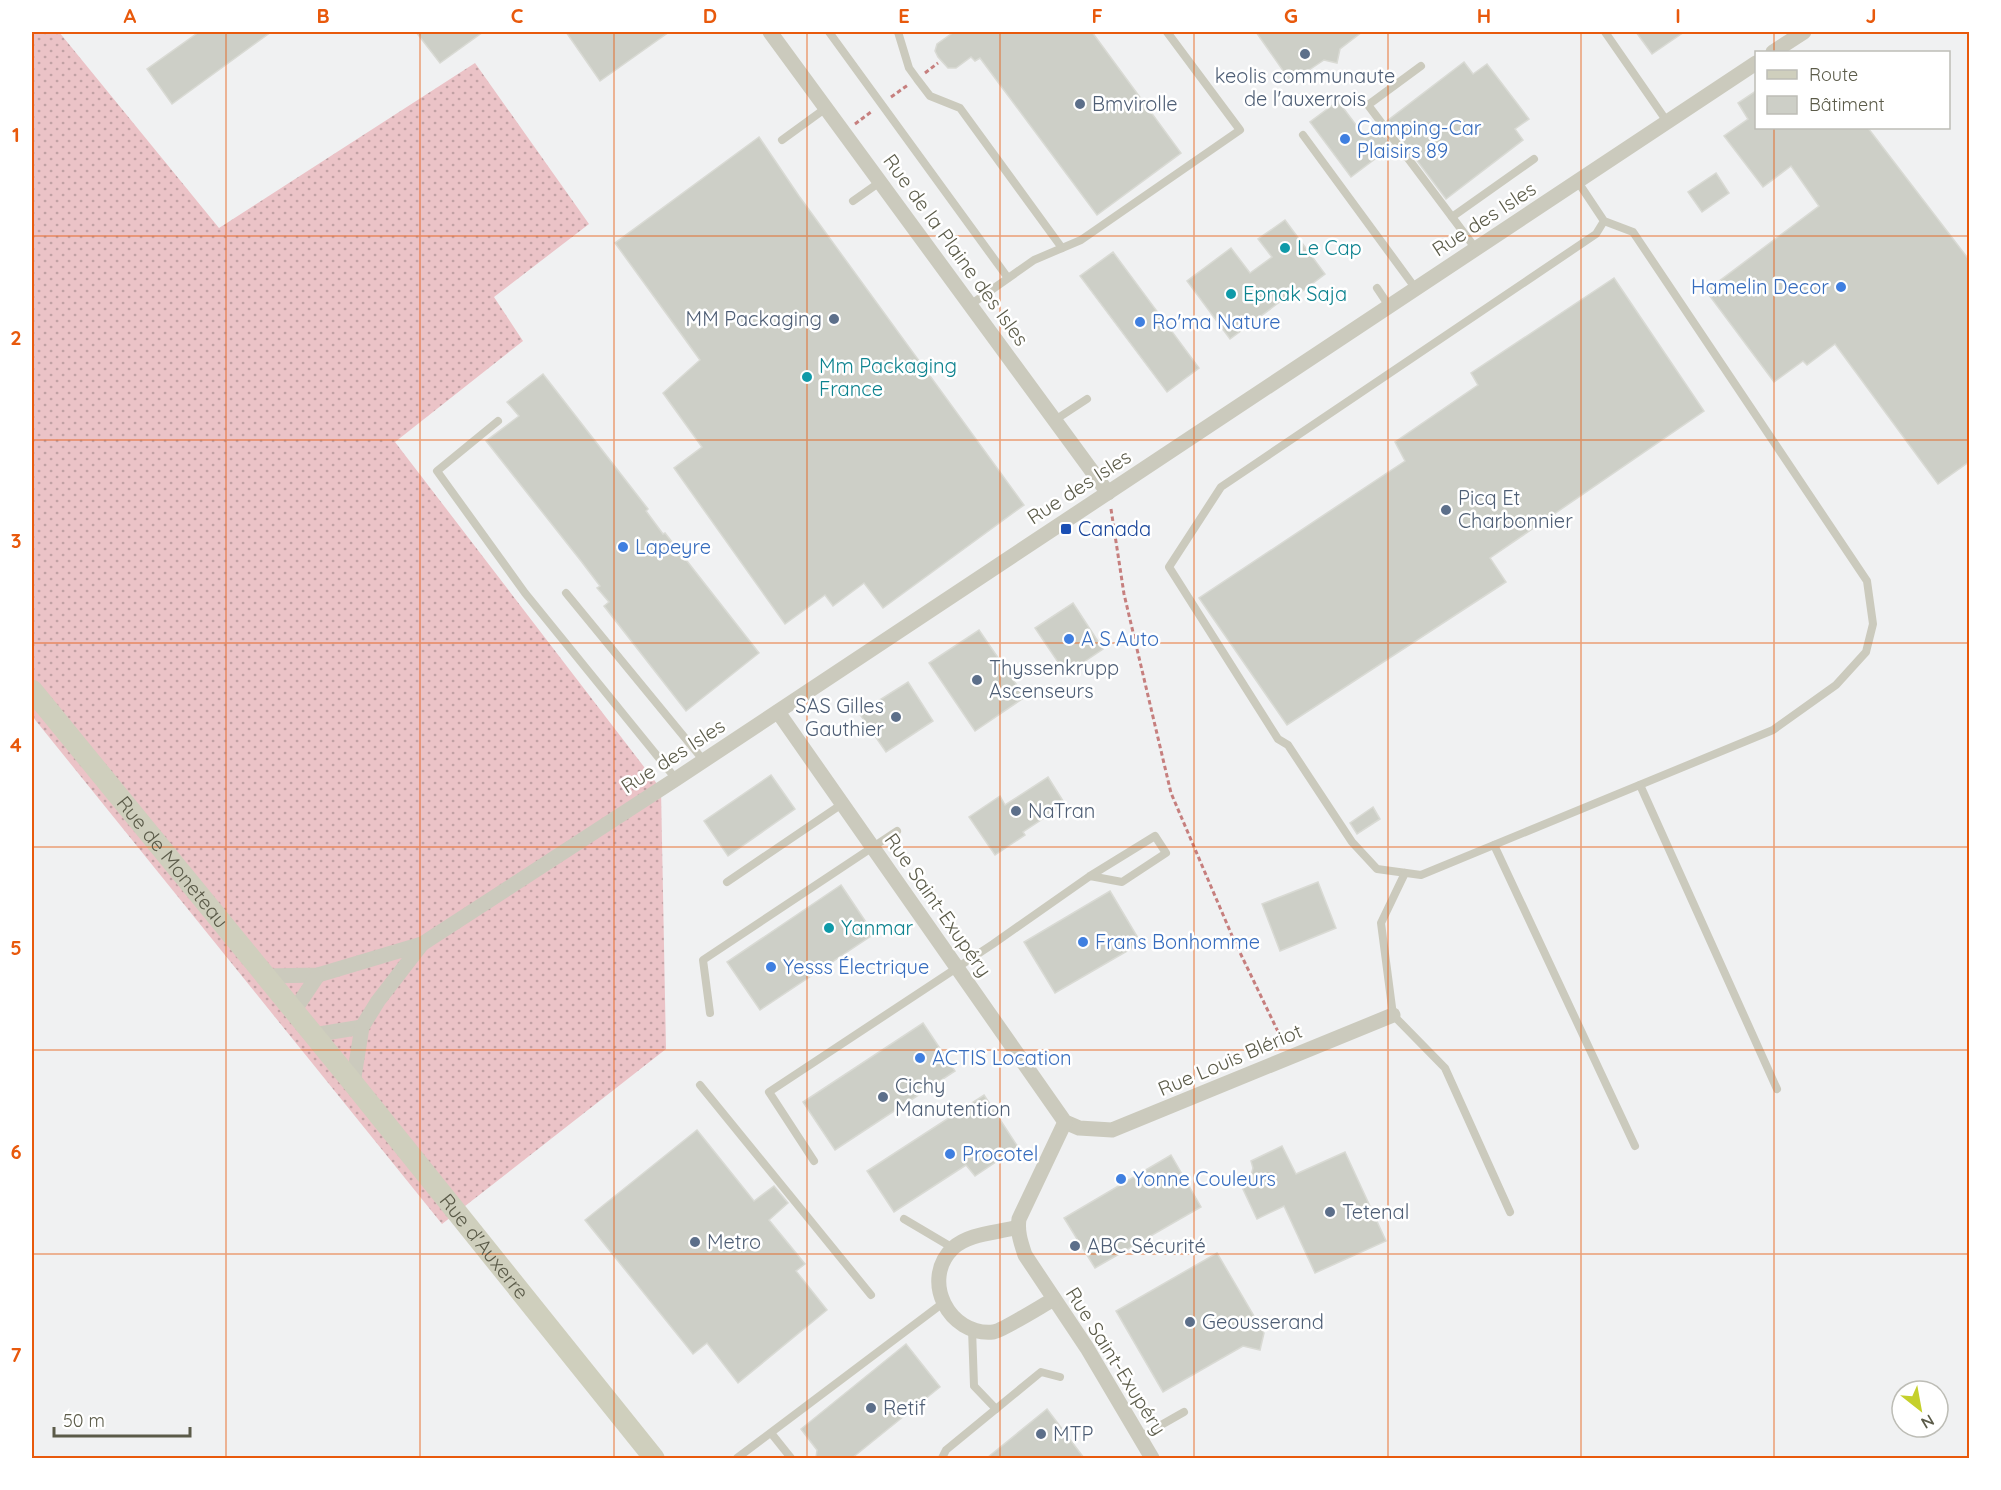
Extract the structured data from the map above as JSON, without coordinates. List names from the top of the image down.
{
  "streets": {
    "main road": ["Rue de Moneteau", "Rue d'Auxerre"],
    "street": [
      "Rue des Isles",
      "Rue de la Plaine des Isles",
      "Rue Saint-Exupéry",
      "Rue Louis Blériot"
    ]
  },
  "crossings": [
    ["Rue des Isles", "Rue de la Plaine des Isles"],
    ["Rue des Isles", "Rue de Moneteau"],
    ["Rue des Isles", "Rue Saint-Exupéry"],
    ["Rue des Isles", "Rue d'Auxerre"],
    ["Rue de Moneteau", "Rue d'Auxerre"],
    ["Rue Saint-Exupéry", "Rue Louis Blériot"]
  ],
  "places": {
    "other": [
      "keolis communaute de l'auxerrois",
      "Bmvirolle",
      "Camping-Car Plaisirs 89",
      "Le Cap",
      "Hamelin Decor",
      "Epnak Saja",
      "MM Packaging",
      "Ro'ma Nature",
      "Mm Packaging France",
      "Picq Et Charbonnier",
      "Lapeyre",
      "A S Auto",
      "Thyssenkrupp Ascenseurs",
      "SAS Gilles Gauthier",
      "NaTran",
      "Yanmar",
      "Frans Bonhomme",
      "Yesss Électrique",
      "ACTIS Location",
      "Cichy Manutention",
      "Procotel",
      "Yonne Couleurs",
      "Tetenal",
      "Metro",
      "ABC Sécurité",
      "Geousserand",
      "Retif",
      "MTP"
    ],
    "transit": ["Canada"]
  },
  "legend": ["Route", "Bâtiment"],
  "scale_bar": "50 m",
  "north": "bottom right",
  "grid": {
    "columns": [
      "A",
      "B",
      "C",
      "D",
      "E",
      "F",
      "G",
      "H",
      "I",
      "J"
    ],
    "rows": [
      "1",
      "2",
      "3",
      "4",
      "5",
      "6",
      "7"
    ]
  }
}
